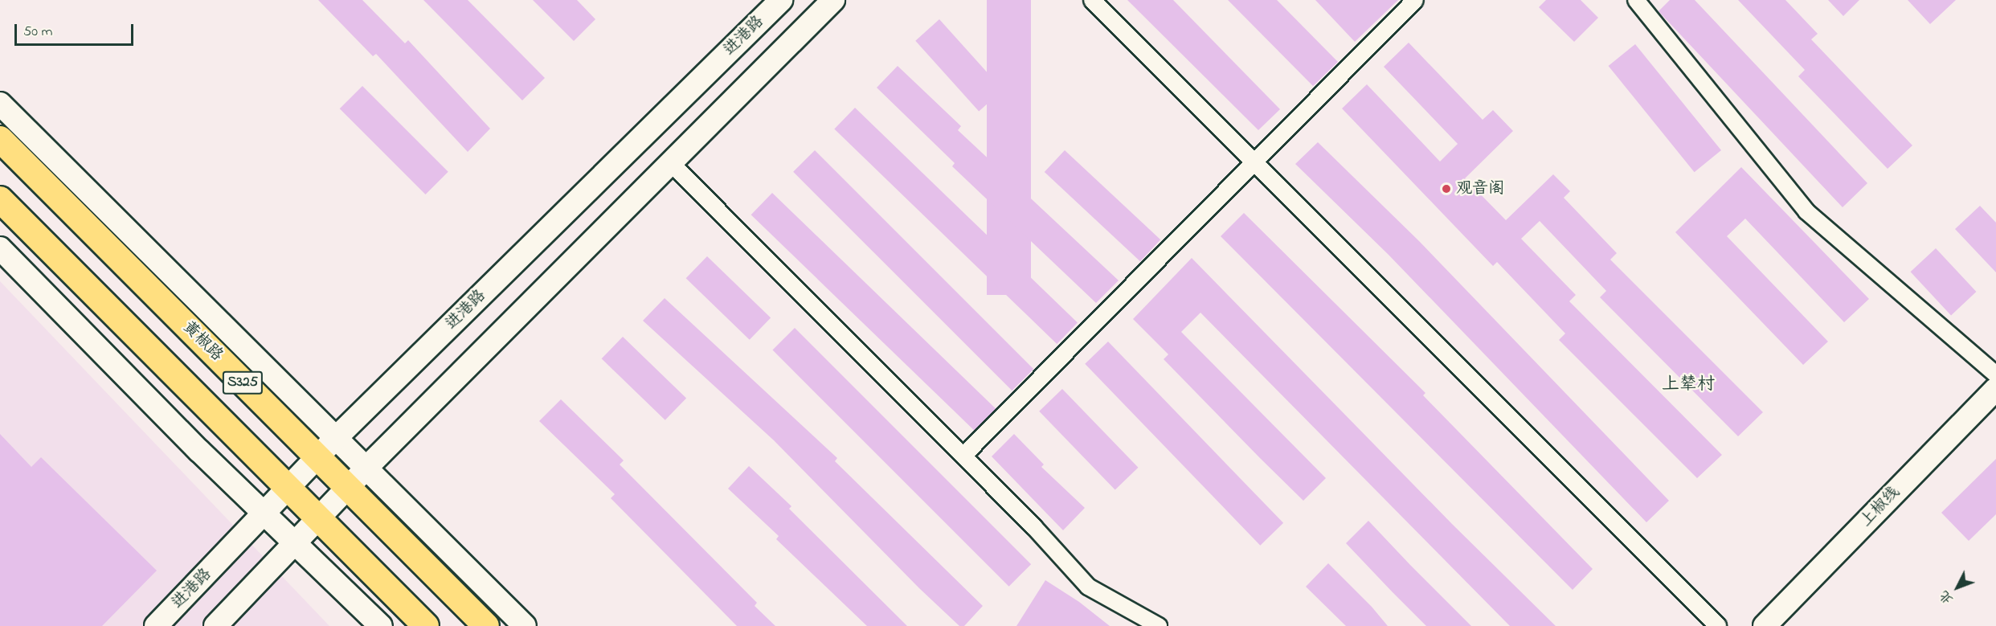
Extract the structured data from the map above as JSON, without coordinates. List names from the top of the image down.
{
  "streets": {
    "main road": [
      "进港路",
      "黄椒路",
      "S325",
      "上椒线"
    ]
  },
  "crossings": [
    ["进港路", "黄椒路"],
    ["进港路", "S325"]
  ],
  "districts": ["上辇村"],
  "places": ["观音阁"],
  "scale_bar": "50 m",
  "north": "bottom left"
}
